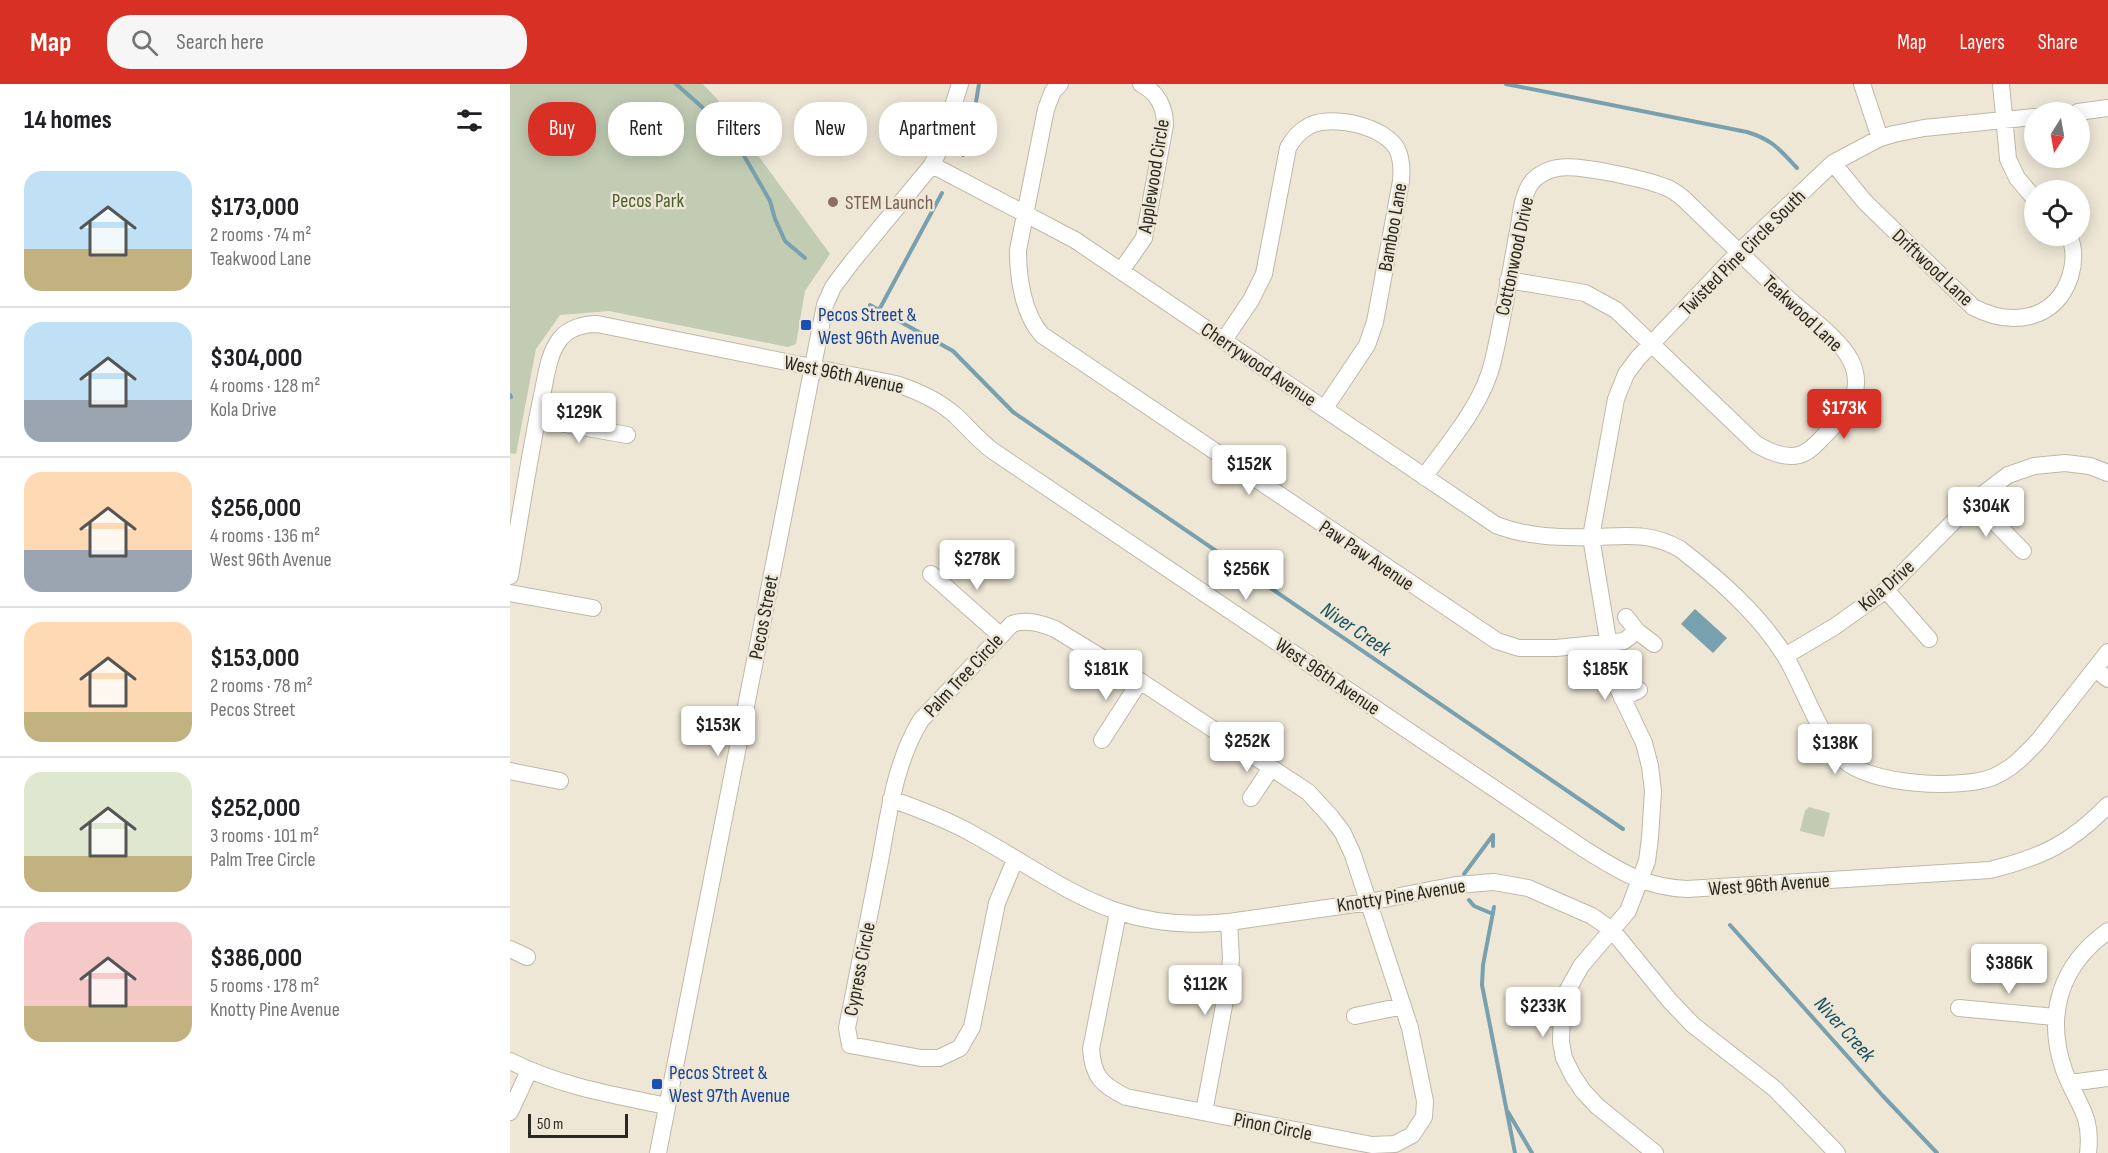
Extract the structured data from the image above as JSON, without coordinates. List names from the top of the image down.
{
  "streets": {
    "street": [
      "Applewood Circle",
      "Bamboo Lane",
      "Twisted Pine Circle South",
      "Cottonwood Drive",
      "Driftwood Lane",
      "Teakwood Lane",
      "Cherrywood Avenue",
      "West 96th Avenue",
      "Paw Paw Avenue",
      "Kola Drive",
      "Pecos Street",
      "Palm Tree Circle",
      "Knotty Pine Avenue",
      "Cypress Circle",
      "Pinon Circle"
    ]
  },
  "crossings": [
    ["Applewood Circle", "Cherrywood Avenue"],
    ["Bamboo Lane", "Cherrywood Avenue"],
    ["Twisted Pine Circle South", "Cottonwood Drive"],
    ["Twisted Pine Circle South", "Driftwood Lane"],
    ["Twisted Pine Circle South", "Teakwood Lane"],
    ["Twisted Pine Circle South", "Cherrywood Avenue"],
    ["Twisted Pine Circle South", "West 96th Avenue"],
    ["Twisted Pine Circle South", "Paw Paw Avenue"],
    ["Twisted Pine Circle South", "Knotty Pine Avenue"],
    ["Cottonwood Drive", "Teakwood Lane"],
    ["Cottonwood Drive", "Cherrywood Avenue"],
    ["Cherrywood Avenue", "Paw Paw Avenue"],
    ["Cherrywood Avenue", "Kola Drive"],
    ["Cherrywood Avenue", "Pecos Street"],
    ["West 96th Avenue", "Pecos Street"],
    ["Palm Tree Circle", "Knotty Pine Avenue"],
    ["Palm Tree Circle", "Cypress Circle"],
    ["Palm Tree Circle", "Pinon Circle"],
    ["Knotty Pine Avenue", "Cypress Circle"],
    ["Knotty Pine Avenue", "Pinon Circle"]
  ],
  "water": ["Niver Creek"],
  "parks": ["Pecos Park"],
  "places": {
    "other": ["STEM Launch"],
    "transit": ["Pecos Street & West 96th Avenue", "Pecos Street & West 97th Avenue"]
  },
  "scale_bar": "50 m",
  "north": "bottom",
  "page": {
    "header": "Map",
    "search": "Search here",
    "nav": ["Map", "Layers", "Share"],
    "heading": "14 homes",
    "chip": [
      "Buy",
      "Rent",
      "Filters",
      "New",
      "Apartment"
    ],
    "list": [
      {
        "name": "$173,000",
        "note": "2 rooms · 74 m² · Teakwood Lane"
      },
      {
        "name": "$304,000",
        "note": "4 rooms · 128 m² · Kola Drive"
      },
      {
        "name": "$256,000",
        "note": "4 rooms · 136 m² · West 96th Avenue"
      },
      {
        "name": "$153,000",
        "note": "2 rooms · 78 m² · Pecos Street"
      },
      {
        "name": "$252,000",
        "note": "3 rooms · 101 m² · Palm Tree Circle"
      },
      {
        "name": "$386,000",
        "note": "5 rooms · 178 m² · Knotty Pine Avenue"
      }
    ],
    "price": [
      "$173K",
      "$129K",
      "$152K",
      "$304K",
      "$278K",
      "$256K",
      "$181K",
      "$185K",
      "$153K",
      "$252K",
      "$138K",
      "$386K",
      "$112K",
      "$233K"
    ],
    "scale": "50 m"
  }
}
